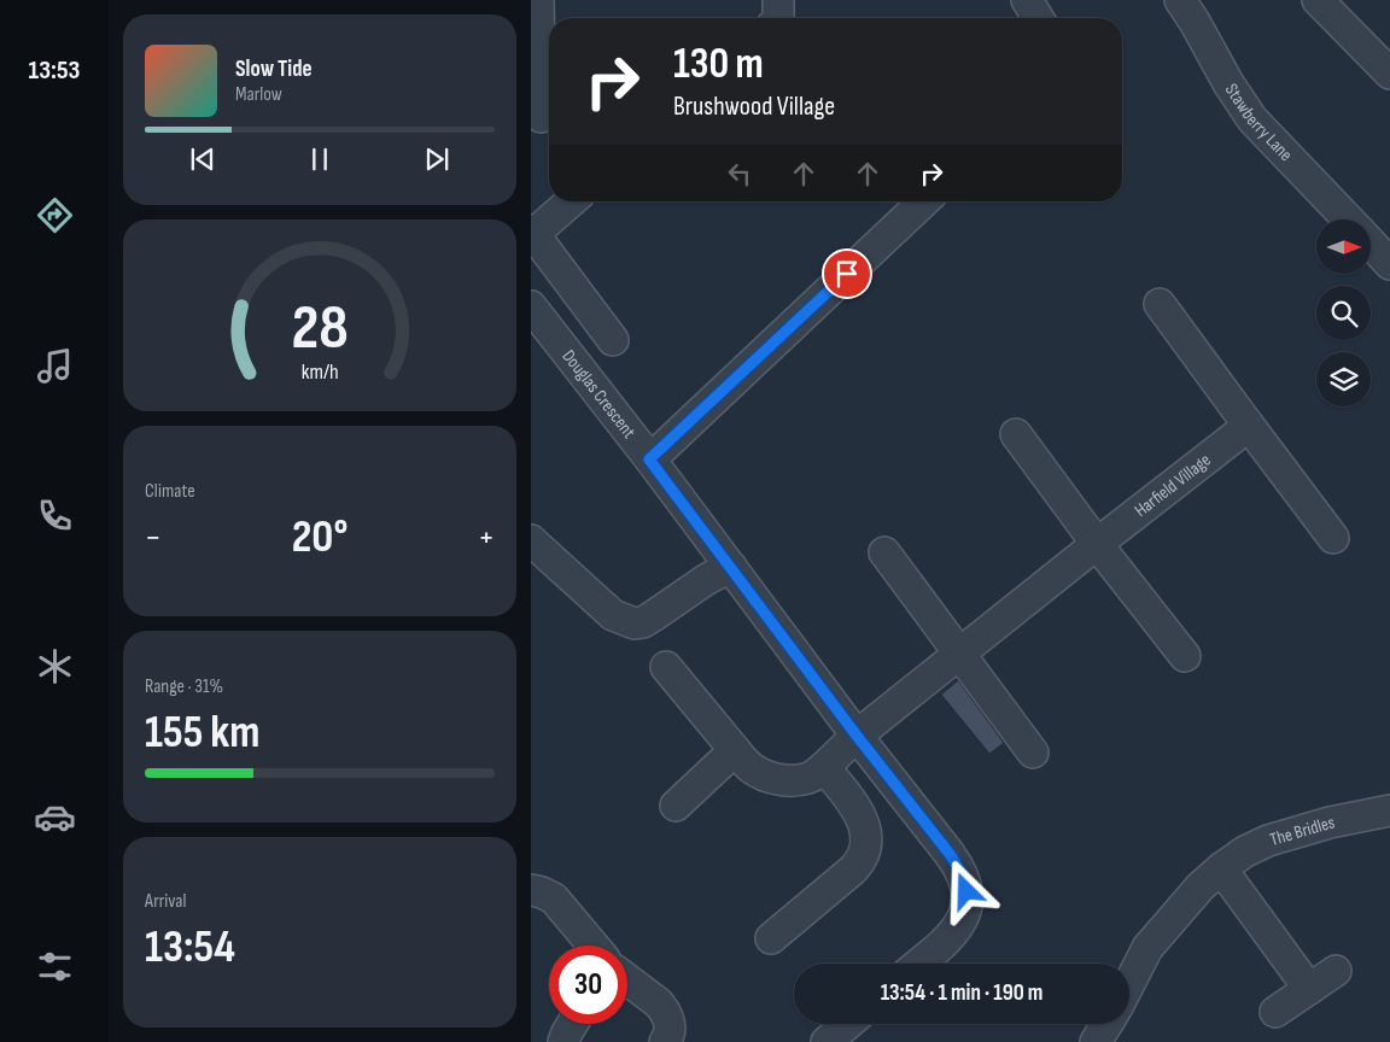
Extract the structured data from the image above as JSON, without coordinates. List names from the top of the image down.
{
  "streets": {
    "street": [
      "Stawberry Lane",
      "Douglas Crescent",
      "Harfield Village",
      "The Bridles"
    ]
  },
  "crossings": [
    ["Douglas Crescent", "Harfield Village"]
  ],
  "north": "right",
  "page": {
    "tabs": "13:53",
    "turn": ["130 m", "Brushwood Village"],
    "song": ["Slow Tide", "Marlow"],
    "tile": [
      "Climate",
      ["Range · 31%", "155 km"],
      ["Arrival", "13:54"]
    ],
    "heat": ["−", "20°", "+"],
    "limit": "30",
    "trip": "13:54 · 1 min · 190 m",
    "gauge": ["28", "km/h"]
  }
}
